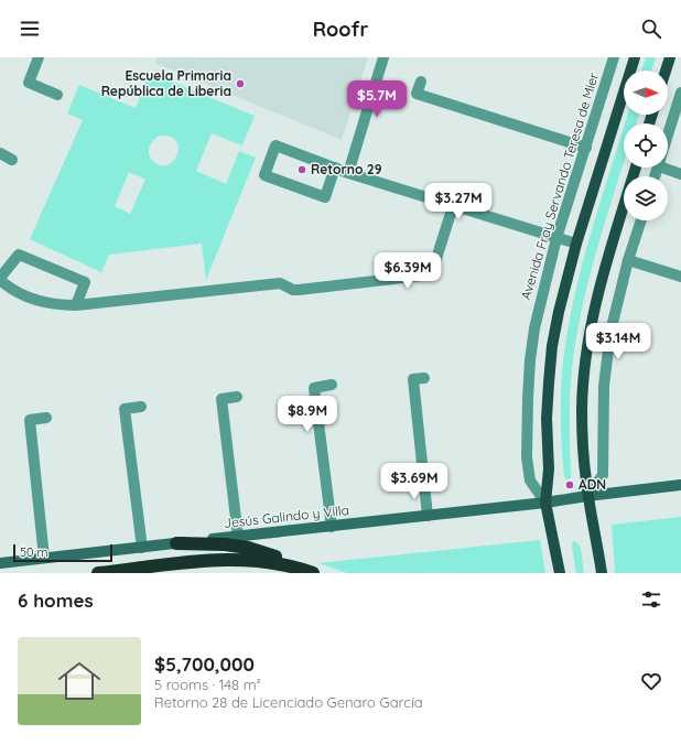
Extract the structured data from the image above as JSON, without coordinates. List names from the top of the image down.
{
  "streets": {
    "main road": ["Avenida Fray Servando Teresa de Mier", "Jesús Galindo y Villa"]
  },
  "crossings": [
    ["Avenida Fray Servando Teresa de Mier", "Jesús Galindo y Villa"]
  ],
  "places": ["Escuela Primaria República de Liberia", "Retorno 29", "ADN"],
  "scale_bar": "50 m",
  "north": "right",
  "page": {
    "header": "Roofr",
    "price": [
      "$5.7M",
      "$3.27M",
      "$6.39M",
      "$3.14M",
      "$8.9M",
      "$3.69M"
    ],
    "scale": "50 m",
    "heading": "6 homes",
    "list": [
      {
        "name": "$5,700,000",
        "note": "5 rooms · 148 m² · Retorno 28 de Licenciado Genaro García"
      }
    ]
  }
}
